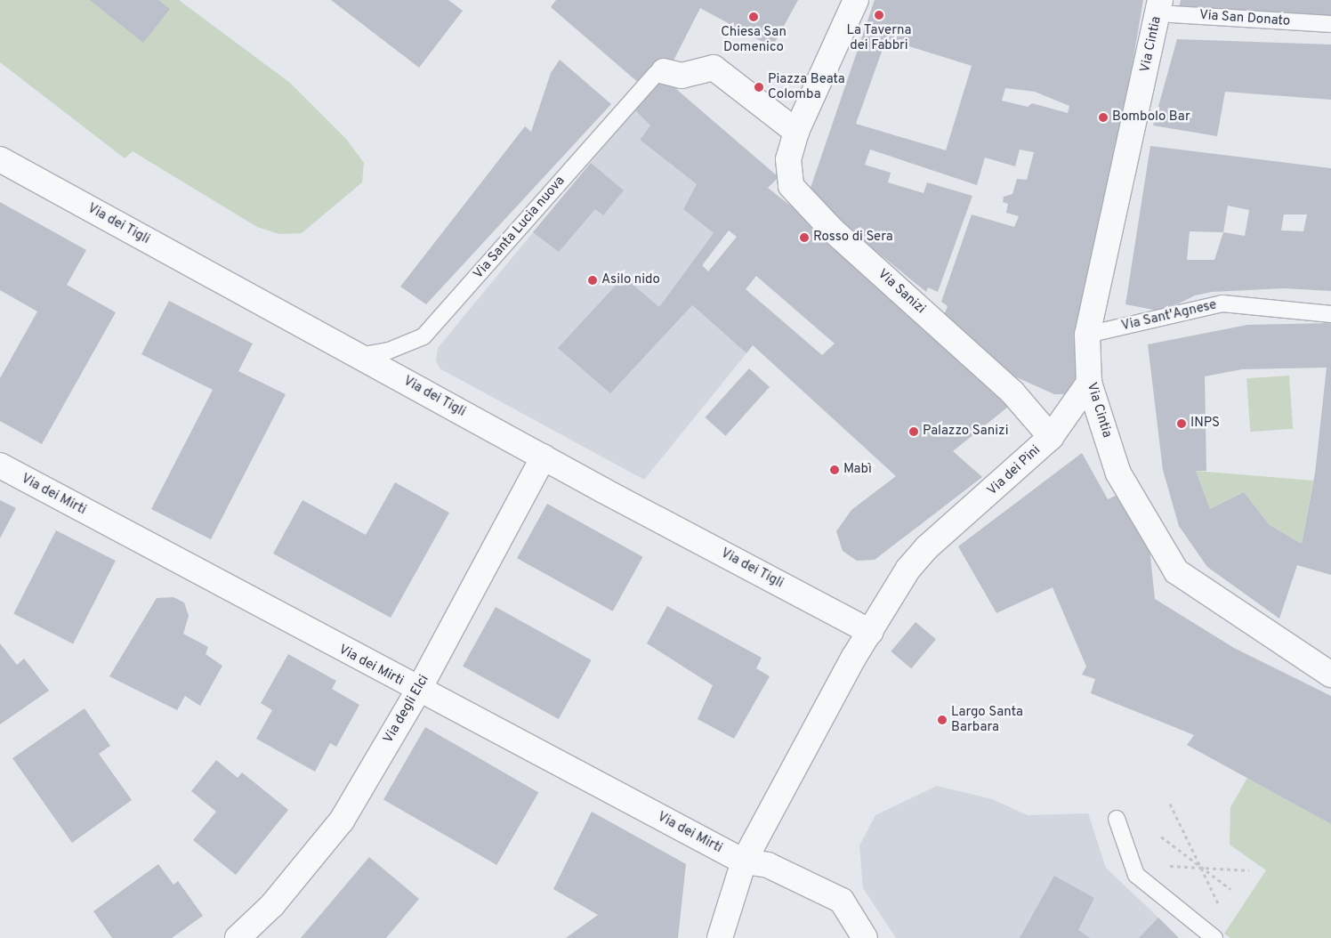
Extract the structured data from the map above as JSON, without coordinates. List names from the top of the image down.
{
  "streets": {
    "street": [
      "Via Cintia",
      "Via dei Tigli",
      "Via Sanizi",
      "Via dei Pini",
      "Via dei Mirti",
      "Via degli Elci"
    ],
    "lane": ["Via San Donato", "Via Santa Lucia nuova", "Via Sant'Agnese"]
  },
  "crossings": [
    ["Via San Donato", "Via Cintia"],
    ["Via Cintia", "Via Sant'Agnese"],
    ["Via Cintia", "Via dei Pini"],
    ["Via dei Tigli", "Via Santa Lucia nuova"],
    ["Via dei Tigli", "Via dei Pini"],
    ["Via dei Tigli", "Via degli Elci"],
    ["Via Sanizi", "Via dei Pini"],
    ["Via dei Pini", "Via dei Mirti"],
    ["Via dei Mirti", "Via degli Elci"]
  ],
  "places": [
    "La Taverna dei Fabbri",
    "Chiesa San Domenico",
    "Piazza Beata Colomba",
    "Bombolo Bar",
    "Rosso di Sera",
    "Asilo nido",
    "INPS",
    "Palazzo Sanizi",
    "Mabì",
    "Largo Santa Barbara"
  ]
}
